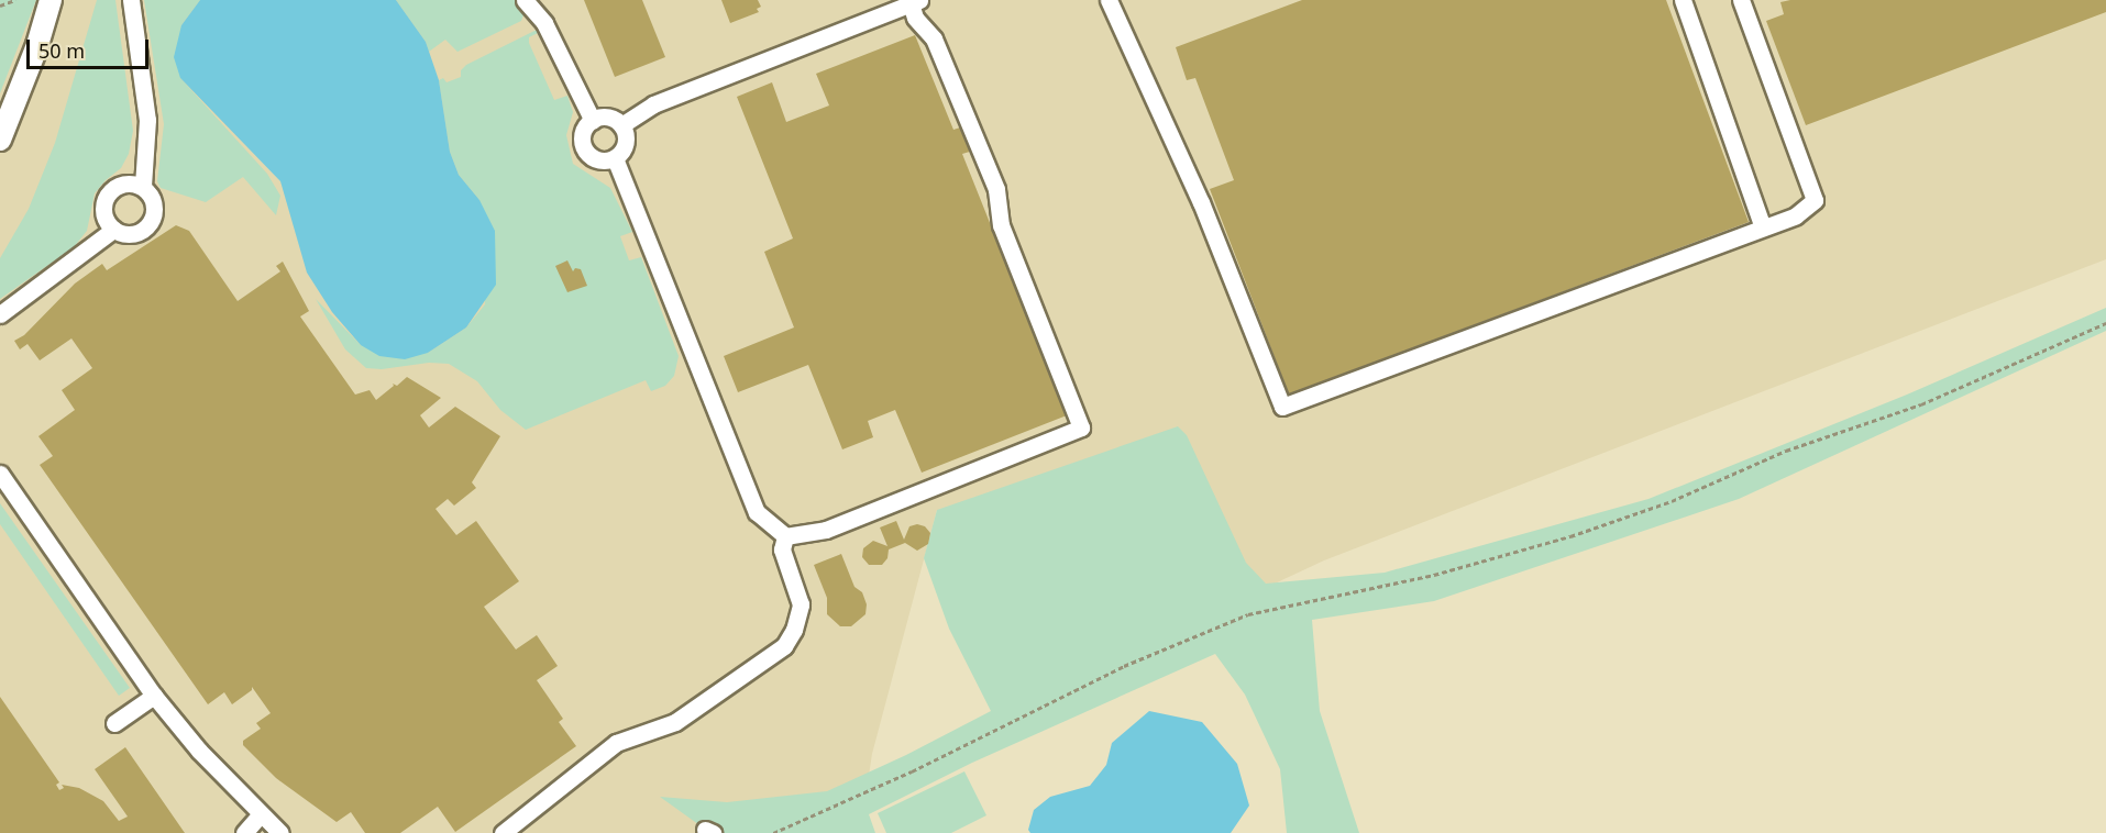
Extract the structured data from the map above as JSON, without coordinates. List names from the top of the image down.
{
  "scale_bar": "50 m"
}
